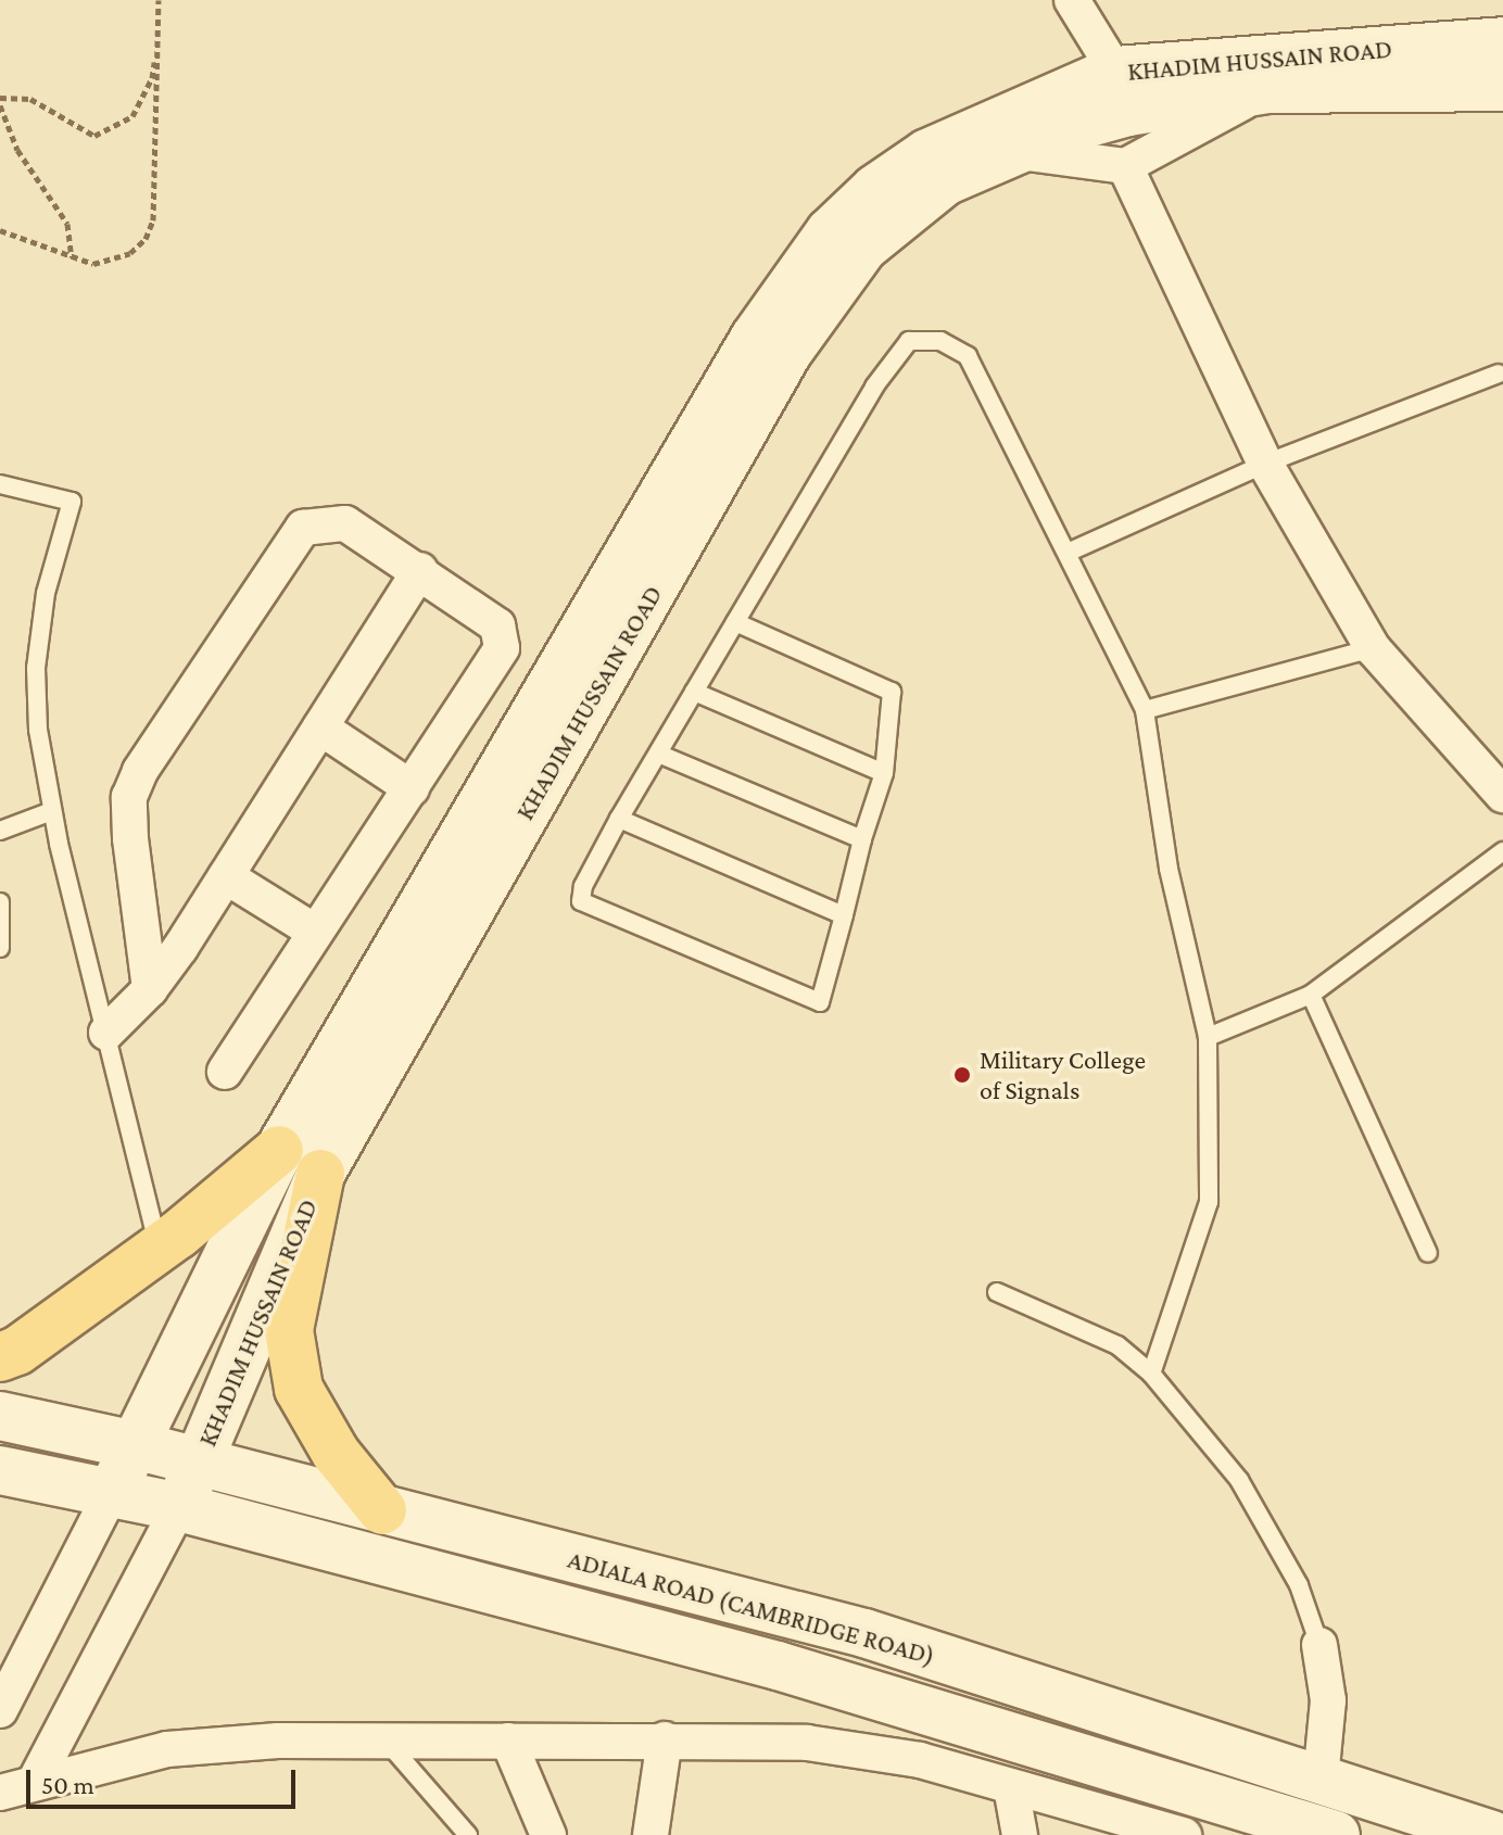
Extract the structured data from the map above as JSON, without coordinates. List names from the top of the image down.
{
  "streets": {
    "main road": ["KHADIM HUSSAIN ROAD", "ADIALA ROAD (CAMBRIDGE ROAD)"]
  },
  "crossings": [
    ["KHADIM HUSSAIN ROAD", "ADIALA ROAD (CAMBRIDGE ROAD)"]
  ],
  "places": ["Military College of Signals"],
  "scale_bar": "50 m"
}
